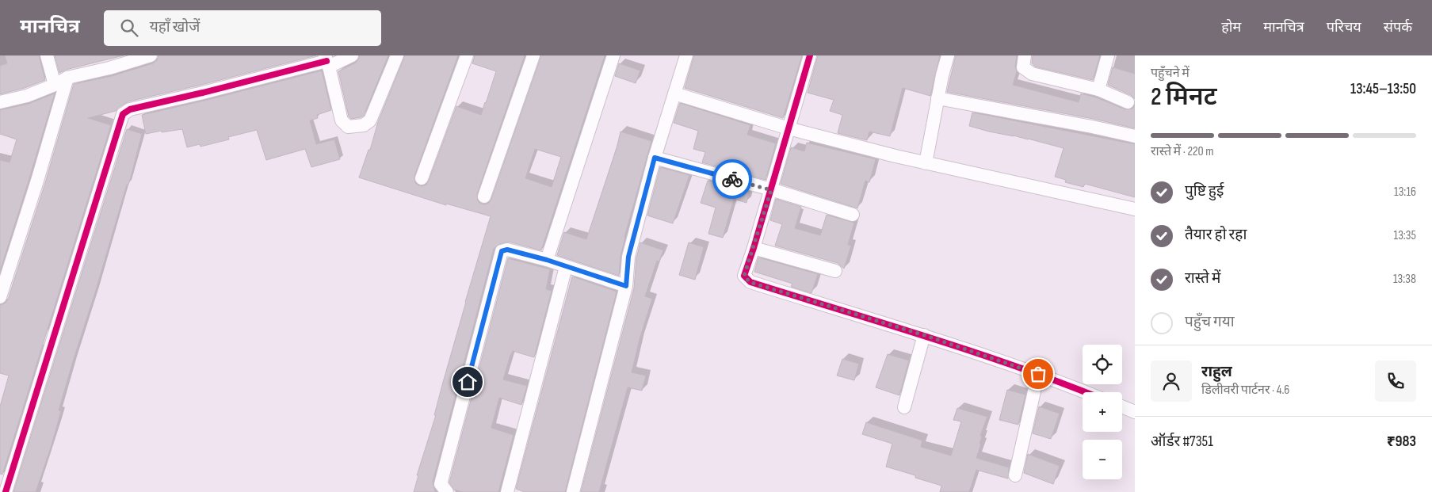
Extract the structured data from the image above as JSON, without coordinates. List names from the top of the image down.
{
  "page": {
    "header": "मानचित्र",
    "search": "यहाँ खोजें",
    "nav": [
      "होम",
      "मानचित्र",
      "परिचय",
      "संपर्क"
    ],
    "heading": ["2 मिनट", "पहुँचने में", "13:45–13:50"],
    "panel": [
      "राहुल",
      "डिलीवरी पार्टनर · 4.6",
      "ऑर्डर #7351",
      "₹983"
    ],
    "bar": "रास्ते में · 220 m",
    "list": [
      ["पुष्टि हुई", "13:16"],
      ["तैयार हो रहा", "13:35"],
      ["रास्ते में", "13:38"],
      "पहुँच गया"
    ],
    "map_buttons": ["+", "−"]
  }
}
